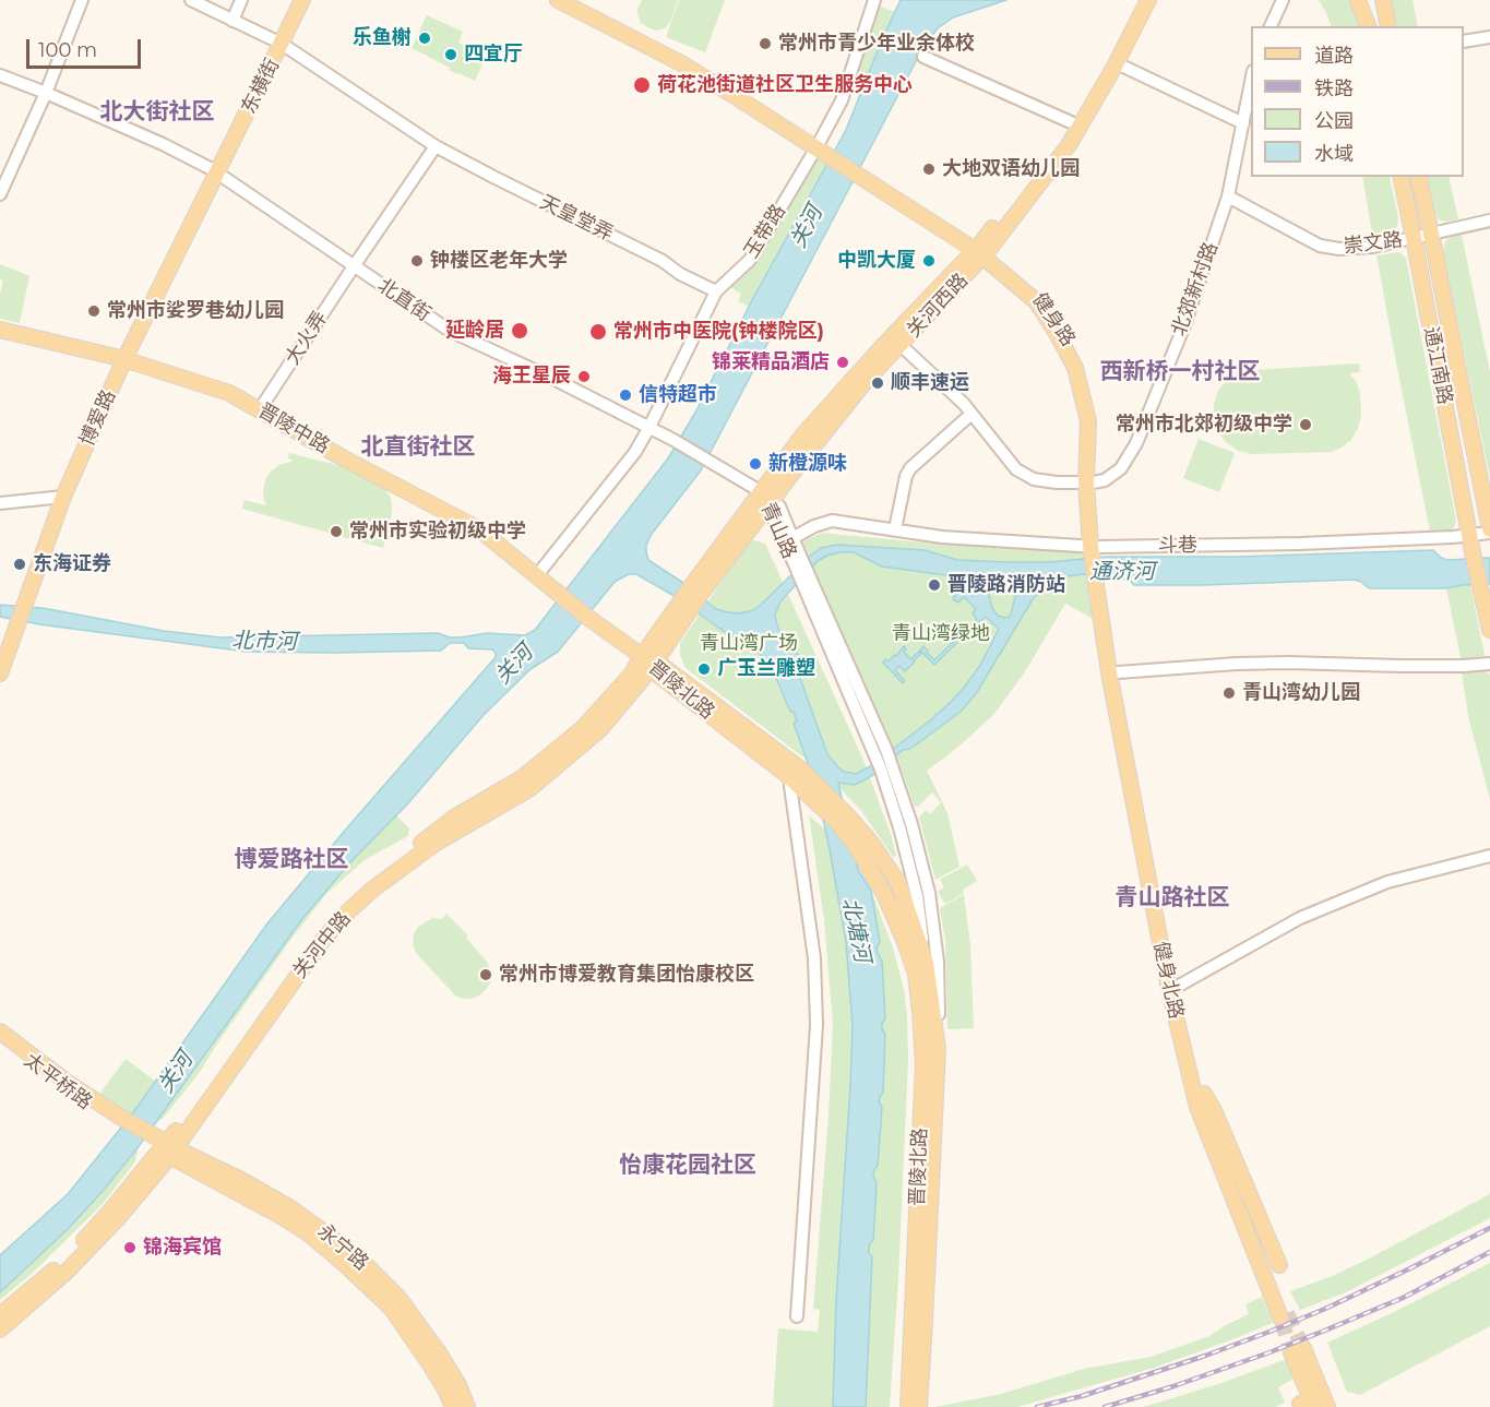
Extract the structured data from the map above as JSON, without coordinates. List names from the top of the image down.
{
  "streets": {
    "main road": [
      "东横街",
      "关河西路",
      "健身路",
      "通江南路",
      "博爱路",
      "晋陵中路",
      "晋陵北路",
      "关河中路",
      "健身北路",
      "太平桥路",
      "永宁路"
    ],
    "street": [
      "天皇堂弄",
      "玉带路",
      "崇文路",
      "北郊新村路",
      "北直街",
      "大火弄",
      "青山路",
      "斗巷"
    ]
  },
  "crossings": [
    ["东横街", "天皇堂弄"],
    ["东横街", "北直街"],
    ["东横街", "博爱路"],
    ["天皇堂弄", "玉带路"],
    ["玉带路", "北直街"],
    ["玉带路", "健身路"],
    ["玉带路", "晋陵中路"],
    ["崇文路", "北郊新村路"],
    ["崇文路", "通江南路"],
    ["北郊新村路", "健身路"],
    ["北直街", "关河西路"],
    ["北直街", "大火弄"],
    ["北直街", "博爱路"],
    ["北直街", "青山路"],
    ["关河西路", "健身路"],
    ["关河西路", "青山路"],
    ["关河西路", "关河中路"],
    ["健身路", "斗巷"],
    ["健身路", "健身北路"],
    ["大火弄", "晋陵中路"],
    ["通江南路", "斗巷"],
    ["博爱路", "晋陵中路"],
    ["晋陵中路", "晋陵北路"],
    ["晋陵中路", "关河中路"],
    ["青山路", "斗巷"],
    ["青山路", "晋陵北路"],
    ["晋陵北路", "关河中路"],
    ["关河中路", "永宁路"]
  ],
  "districts": [
    "北大街社区",
    "西新桥一村社区",
    "北直街社区",
    "博爱路社区",
    "青山路社区",
    "怡康花园社区"
  ],
  "water": [
    "关河",
    "通济河",
    "北市河",
    "北塘河"
  ],
  "parks": ["青山湾绿地", "青山湾广场"],
  "places": [
    "乐鱼榭",
    "常州市青少年业余体校",
    "四宜厅",
    "荷花池街道社区卫生服务中心",
    "大地双语幼儿园",
    "钟楼区老年大学",
    "中凯大厦",
    "常州市娑罗巷幼儿园",
    "延龄居",
    "常州市中医院(钟楼院区)",
    "锦莱精品酒店",
    "海王星辰",
    "顺丰速运",
    "信特超市",
    "常州市北郊初级中学",
    "新橙源味",
    "常州市实验初级中学",
    "东海证券",
    "晋陵路消防站",
    "广玉兰雕塑",
    "青山湾幼儿园",
    "常州市博爱教育集团怡康校区",
    "锦海宾馆"
  ],
  "legend": [
    "道路",
    "铁路",
    "公园",
    "水域"
  ],
  "scale_bar": "100 m"
}
